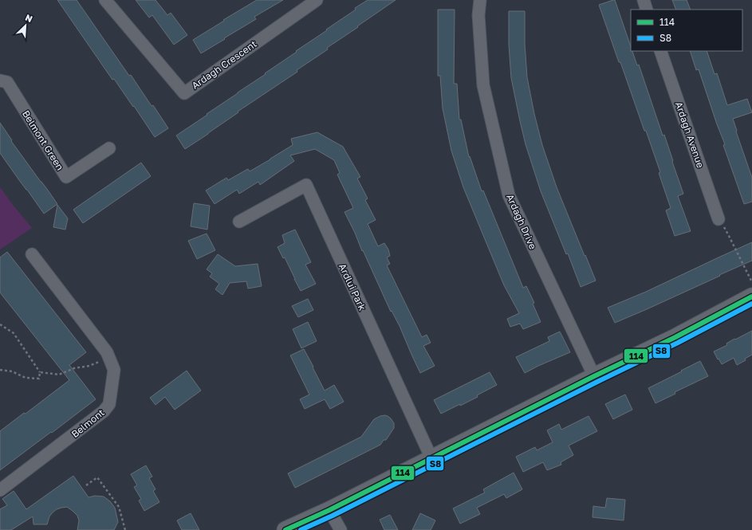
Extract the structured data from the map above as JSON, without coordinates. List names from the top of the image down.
{
  "streets": {
    "street": [
      "Ardagh Crescent",
      "Ardagh Avenue",
      "Belmont Green",
      "Ardagh Drive",
      "Ardlui Park",
      "Belmont"
    ]
  },
  "lines": ["transit line 114", "transit line S8"],
  "legend": ["114", "S8"],
  "north": "top right"
}
